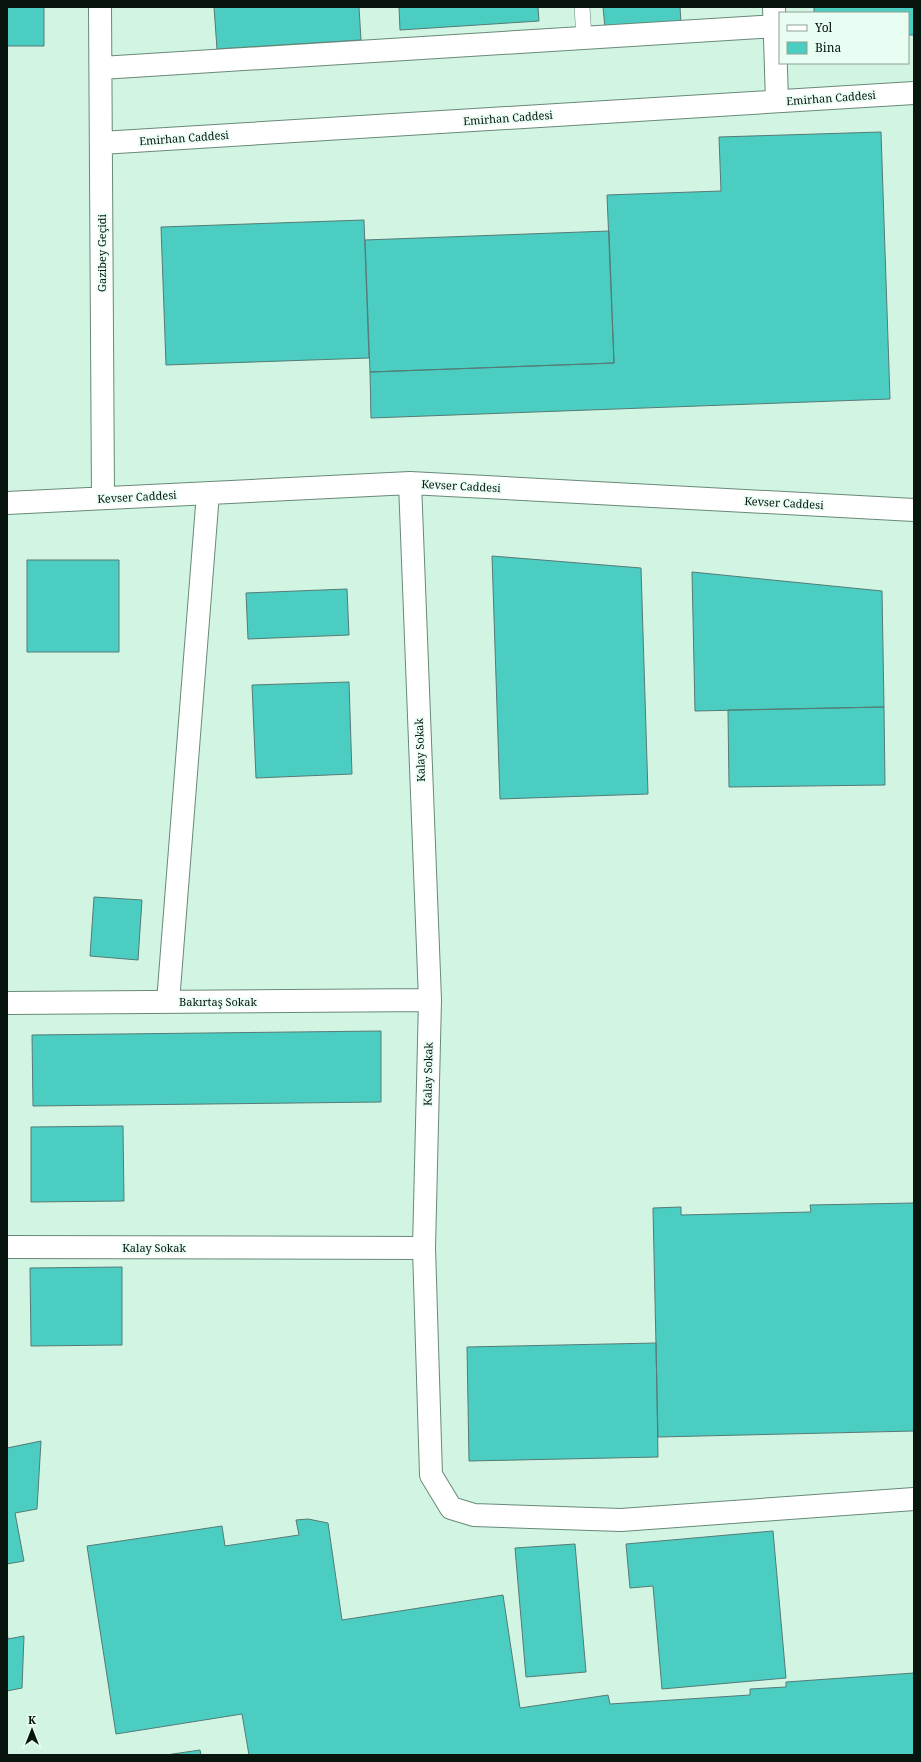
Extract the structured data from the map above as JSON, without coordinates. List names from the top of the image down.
{
  "streets": {
    "street": [
      "Emirhan Caddesi",
      "Gazibey Geçidi",
      "Kevser Caddesi",
      "Kalay Sokak",
      "Bakırtaş Sokak"
    ]
  },
  "crossings": [
    ["Emirhan Caddesi", "Gazibey Geçidi"],
    ["Gazibey Geçidi", "Kevser Caddesi"],
    ["Kevser Caddesi", "Kalay Sokak"],
    ["Kalay Sokak", "Bakırtaş Sokak"]
  ],
  "legend": ["Yol", "Bina"],
  "north": "top"
}
